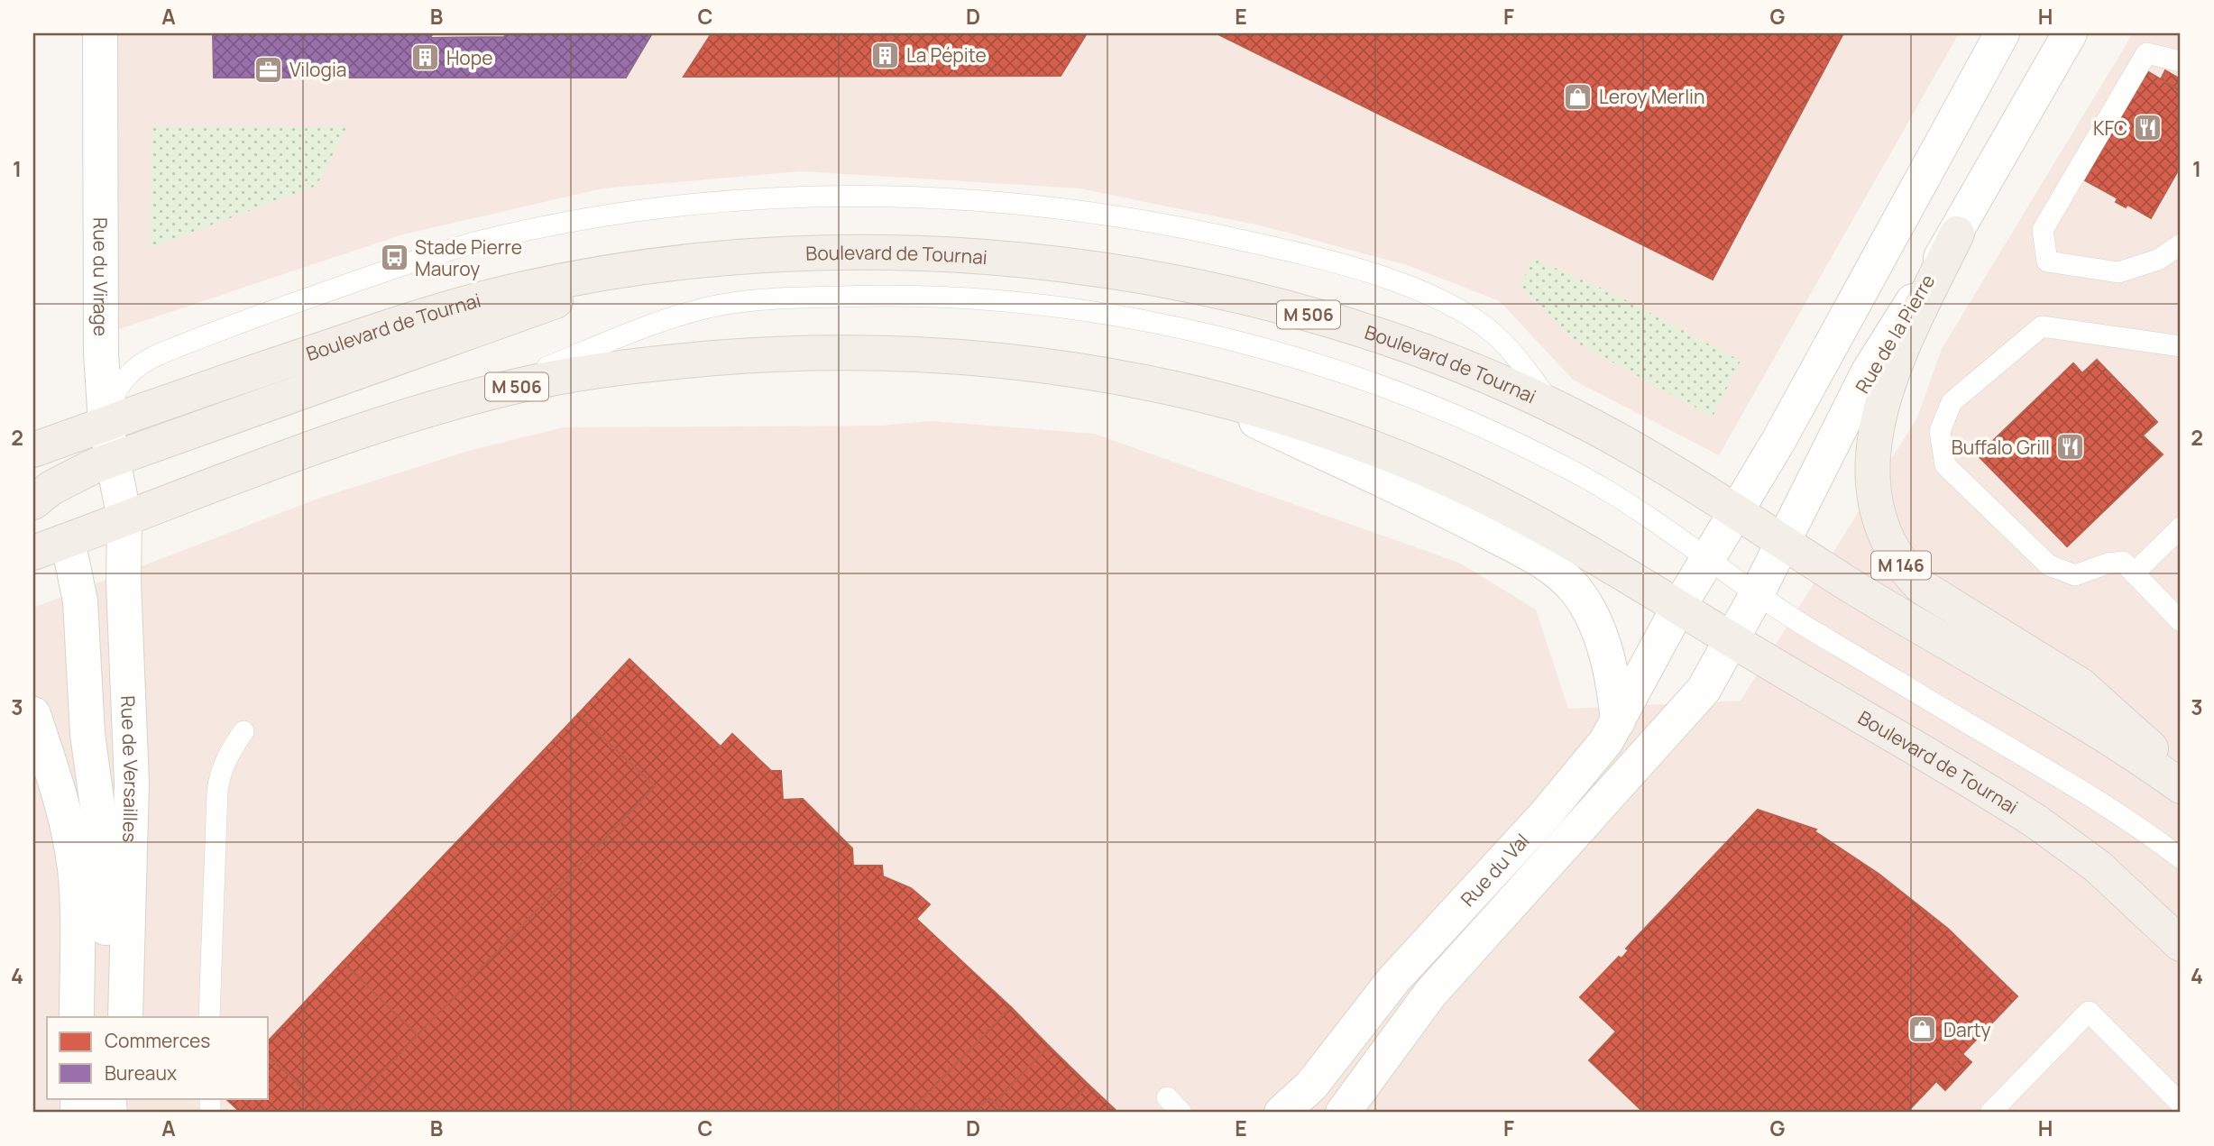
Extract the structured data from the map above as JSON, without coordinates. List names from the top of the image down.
{
  "streets": {
    "main road": ["Boulevard de Tournai", "M 506", "M 146"],
    "street": [
      "Rue du Virage",
      "Rue de la Pierre",
      "Rue de Versailles",
      "Rue du Val"
    ]
  },
  "crossings": [
    ["Boulevard de Tournai", "Rue du Virage"],
    ["Boulevard de Tournai", "M 506"],
    ["Boulevard de Tournai", "Rue de la Pierre"],
    ["Boulevard de Tournai", "Rue de Versailles"],
    ["Boulevard de Tournai", "Rue du Val"],
    ["Rue du Virage", "M 506"],
    ["Rue du Virage", "Rue de Versailles"],
    ["M 506", "Rue du Val"],
    ["Rue de la Pierre", "M 146"],
    ["Rue de la Pierre", "Rue du Val"]
  ],
  "places": {
    "building": ["La Pépite", "Hope"],
    "office": ["Vilogia"],
    "shop": ["Leroy Merlin", "Darty"],
    "restaurant": ["KFC", "Buffalo Grill"],
    "bus stop": ["Stade Pierre Mauroy"]
  },
  "legend": ["Commerces", "Bureaux"],
  "grid": {
    "columns": [
      "A",
      "B",
      "C",
      "D",
      "E",
      "F",
      "G",
      "H"
    ],
    "rows": [
      "1",
      "2",
      "3",
      "4"
    ]
  }
}
